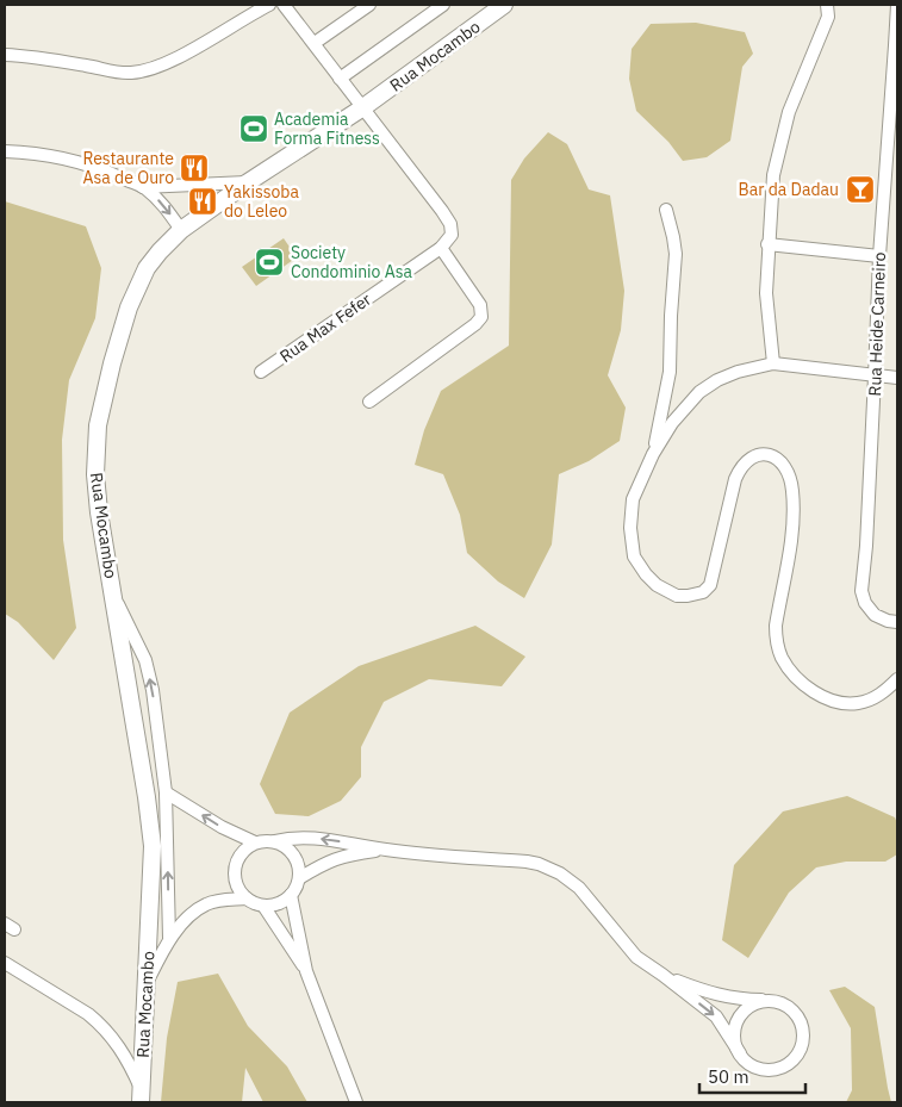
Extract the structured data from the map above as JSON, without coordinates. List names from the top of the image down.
{
  "streets": {
    "main road": ["Rua Mocambo"],
    "street": ["Rua Heide Carneiro", "Rua Max Fefer"]
  },
  "places": {
    "sports": ["Academia Forma Fitness", "Society Condominio Asa"],
    "restaurant": ["Restaurante Asa de Ouro", "Yakissoba do Leleo"],
    "bar": ["Bar da Dadau"]
  },
  "scale_bar": "50 m"
}
